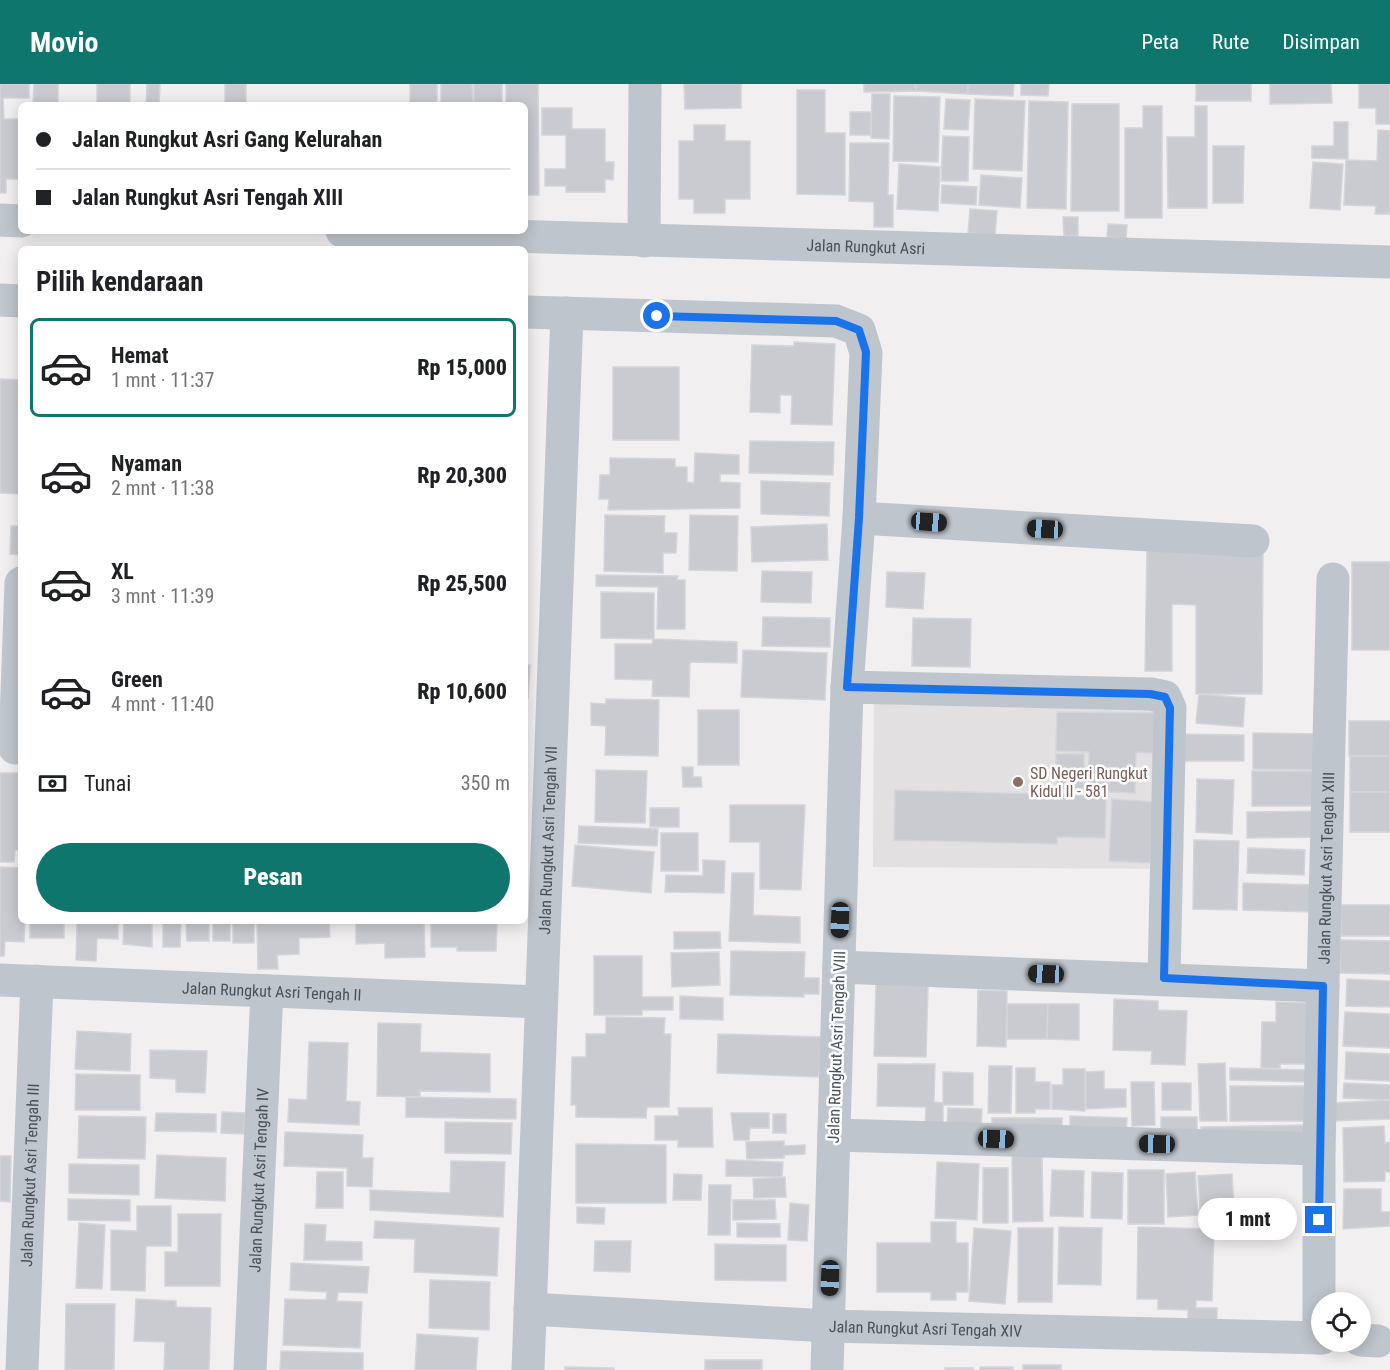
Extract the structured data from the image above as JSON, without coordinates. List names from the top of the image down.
{
  "streets": {
    "street": [
      "Jalan Rungkut Asri",
      "Jalan Rungkut Asri Tengah VII",
      "Jalan Rungkut Asri Tengah XIII",
      "Jalan Rungkut Asri Tengah II",
      "Jalan Rungkut Asri Tengah VIII",
      "Jalan Rungkut Asri Tengah III",
      "Jalan Rungkut Asri Tengah IV",
      "Jalan Rungkut Asri Tengah XIV"
    ]
  },
  "crossings": [
    ["Jalan Rungkut Asri Tengah VII", "Jalan Rungkut Asri Tengah II"],
    ["Jalan Rungkut Asri Tengah VII", "Jalan Rungkut Asri Tengah VIII"],
    ["Jalan Rungkut Asri Tengah VII", "Jalan Rungkut Asri Tengah XIV"],
    ["Jalan Rungkut Asri Tengah II", "Jalan Rungkut Asri Tengah III"],
    ["Jalan Rungkut Asri Tengah II", "Jalan Rungkut Asri Tengah IV"],
    ["Jalan Rungkut Asri Tengah VIII", "Jalan Rungkut Asri Tengah XIV"]
  ],
  "places": ["SD Negeri Rungkut Kidul II - 581"],
  "page": {
    "header": "Movio",
    "nav": ["Peta", "Rute", "Disimpan"],
    "banner": ["Jalan Rungkut Asri Gang Kelurahan", "Jalan Rungkut Asri Tengah XIII"],
    "heading": "Pilih kendaraan",
    "list": [
      {
        "name": "Hemat",
        "note": "1 mnt · 11:37",
        "value": "Rp 15,000"
      },
      {
        "name": "Nyaman",
        "note": "2 mnt · 11:38",
        "value": "Rp 20,300"
      },
      {
        "name": "XL",
        "note": "3 mnt · 11:39",
        "value": "Rp 25,500"
      },
      {
        "name": "Green",
        "note": "4 mnt · 11:40",
        "value": "Rp 10,600"
      }
    ],
    "pay": ["Tunai", "350 m"],
    "buttons": "Pesan",
    "bubble": "1 mnt"
  }
}
